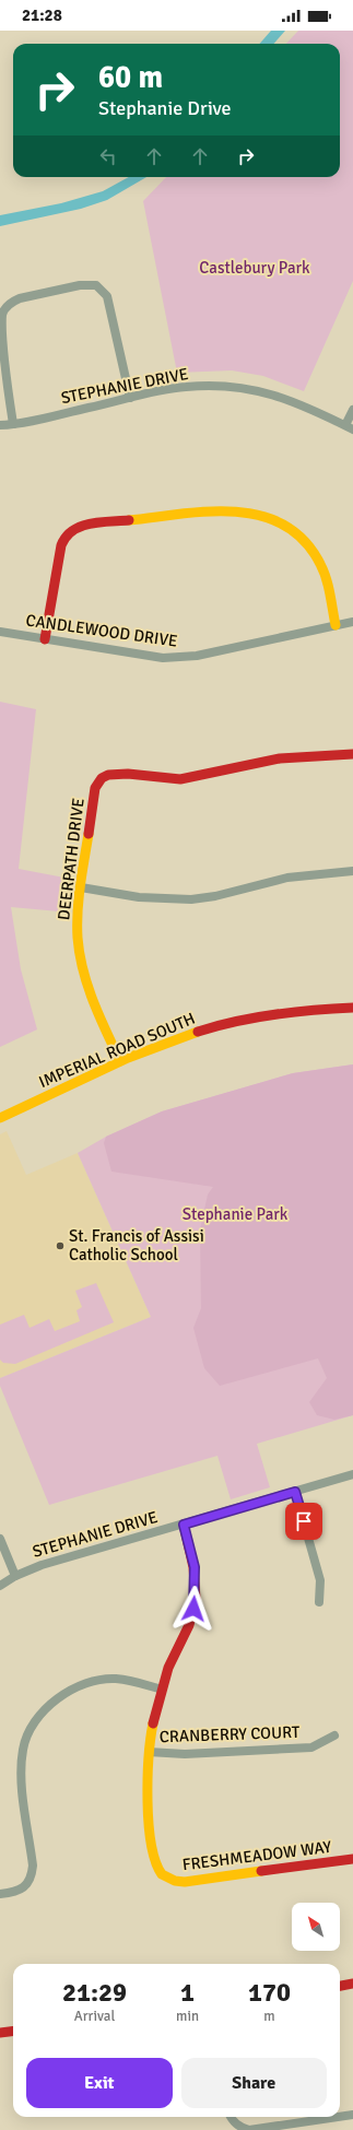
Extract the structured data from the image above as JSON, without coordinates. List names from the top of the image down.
{
  "streets": {
    "street": [
      "STEPHANIE DRIVE",
      "CANDLEWOOD DRIVE",
      "DEERPATH DRIVE",
      "IMPERIAL ROAD SOUTH",
      "CRANBERRY COURT",
      "FRESHMEADOW WAY"
    ]
  },
  "crossings": [
    ["STEPHANIE DRIVE", "FRESHMEADOW WAY"],
    ["DEERPATH DRIVE", "IMPERIAL ROAD SOUTH"],
    ["CRANBERRY COURT", "FRESHMEADOW WAY"]
  ],
  "parks": ["Castlebury Park", "Stephanie Park"],
  "places": ["St. Francis of Assisi Catholic School"],
  "north": "top left",
  "page": {
    "status": "21:28",
    "turn": ["60 m", "Stephanie Drive"],
    "eta": [
      "21:29",
      "Arrival",
      "1",
      "min",
      "170",
      "m"
    ],
    "buttons": ["Exit", "Share"]
  }
}
